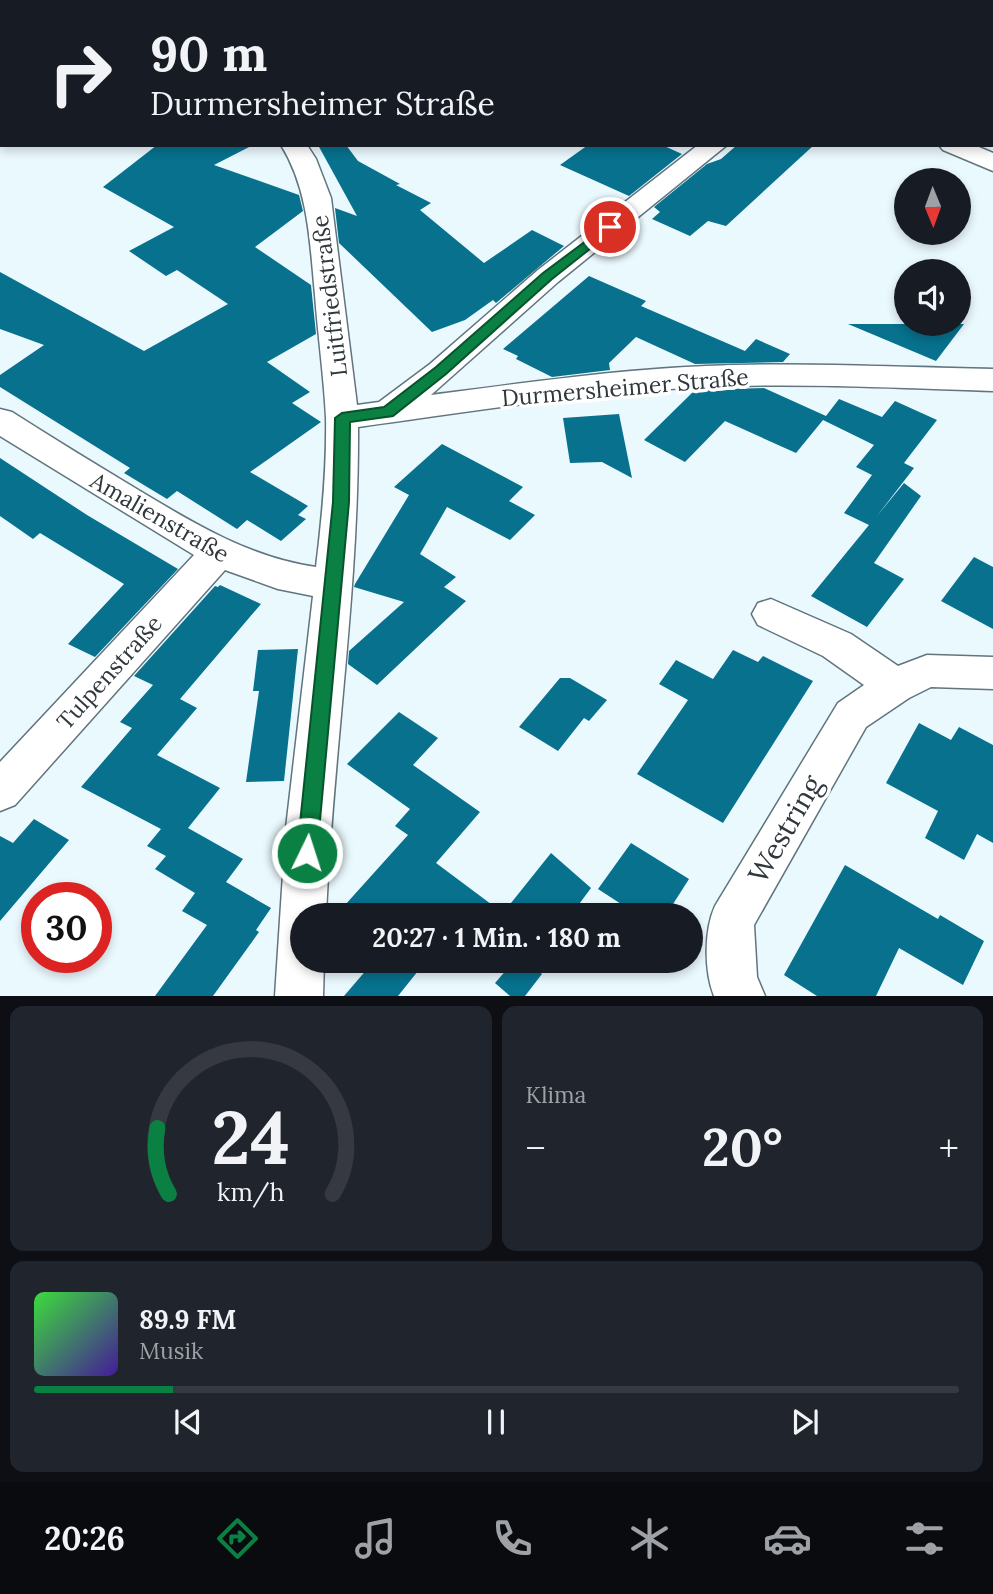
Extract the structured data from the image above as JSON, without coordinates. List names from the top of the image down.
{
  "streets": {
    "street": [
      "Luitfriedstraße",
      "Durmersheimer Straße",
      "Amalienstraße",
      "Tulpenstraße",
      "Westring"
    ]
  },
  "crossings": [
    ["Luitfriedstraße", "Durmersheimer Straße"],
    ["Luitfriedstraße", "Amalienstraße"],
    ["Amalienstraße", "Tulpenstraße"]
  ],
  "north": "bottom",
  "page": {
    "turn": ["90 m", "Durmersheimer Straße"],
    "limit": "30",
    "trip": "20:27 · 1 Min. · 180 m",
    "tile": "Klima",
    "heat": ["−", "20°", "+"],
    "song": ["89.9 FM", "Musik"],
    "tabs": "20:26",
    "gauge": ["24", "km/h"]
  }
}
